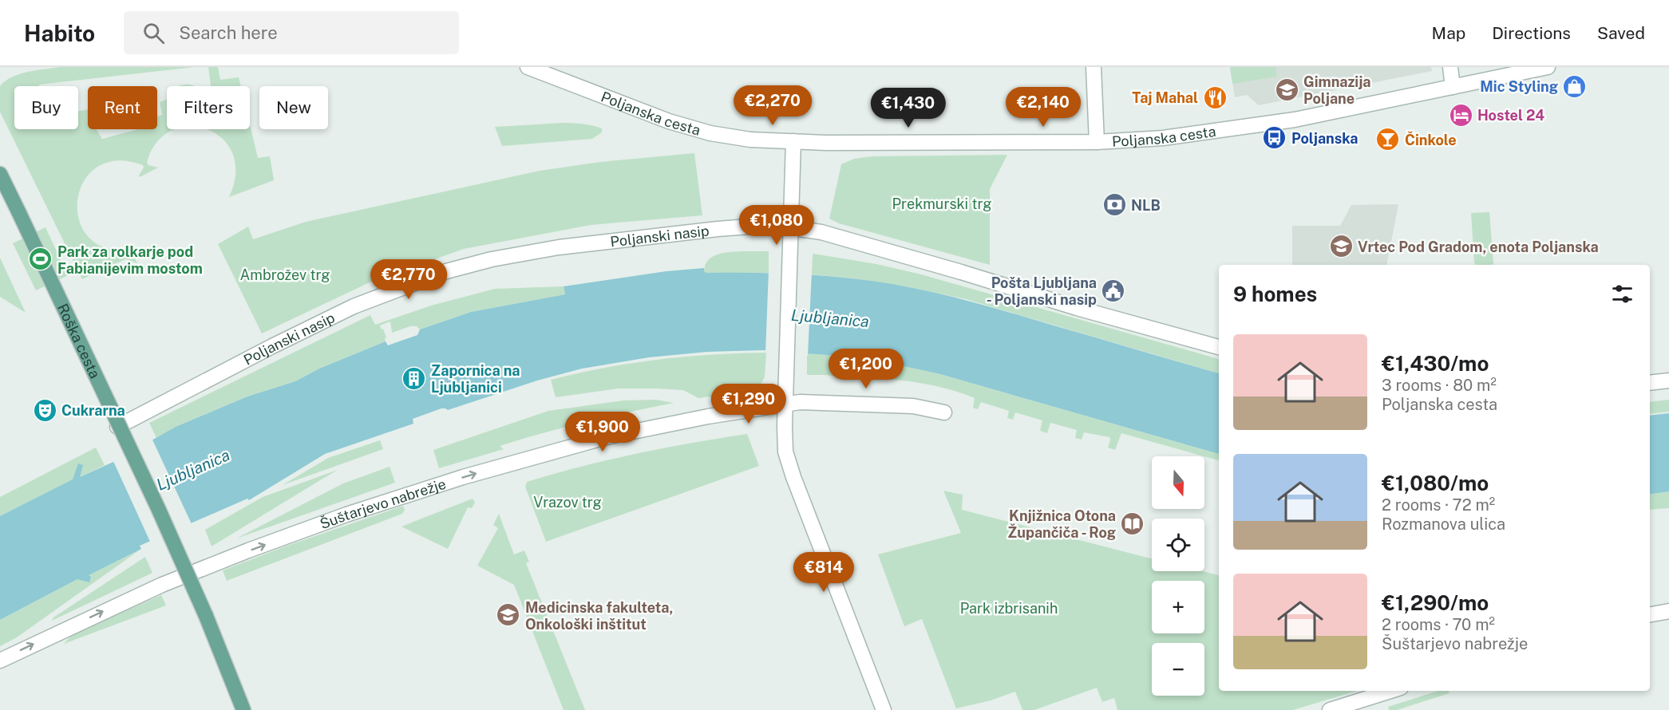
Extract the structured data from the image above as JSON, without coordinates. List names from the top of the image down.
{
  "streets": {
    "main road": ["Roška cesta"],
    "street": ["Poljanska cesta", "Poljanski nasip", "Šuštarjevo nabrežje"]
  },
  "one_way": ["Šuštarjevo nabrežje"],
  "water": ["Ljubljanica"],
  "parks": [
    "Prekmurski trg",
    "Ambrožev trg",
    "Vrazov trg",
    "Park izbrisanih"
  ],
  "places": {
    "shop": ["Mic Styling"],
    "school or university": ["Gimnazija Poljane", "Vrtec Pod Gradom, enota Poljanska", "Medicinska fakulteta, Onkološki inštitut"],
    "restaurant": ["Taj Mahal"],
    "hotel": ["Hostel 24"],
    "bus stop": ["Poljanska"],
    "bar": ["Činkole"],
    "bank": ["NLB"],
    "sports": ["Park za rolkarje pod Fabianijevim mostom"],
    "public building": ["Pošta Ljubljana - Poljanski nasip"],
    "building": ["Zapornica na Ljubljanici"],
    "theatre": ["Cukrarna"],
    "library": ["Knjižnica Otona Župančiča - Rog"]
  },
  "north": "bottom",
  "page": {
    "header": "Habito",
    "search": "Search here",
    "nav": ["Map", "Directions", "Saved"],
    "price": [
      "€2,270",
      "€2,140",
      "€1,430",
      "€1,080",
      "€2,770",
      "€1,200",
      "€1,290",
      "€1,900",
      "€814"
    ],
    "chip": [
      "Buy",
      "Rent",
      "Filters",
      "New"
    ],
    "heading": "9 homes",
    "list": [
      {
        "name": "€1,430/mo",
        "note": "3 rooms · 80 m² · Poljanska cesta"
      },
      {
        "name": "€1,080/mo",
        "note": "2 rooms · 72 m² · Rozmanova ulica"
      },
      {
        "name": "€1,290/mo",
        "note": "2 rooms · 70 m² · Šuštarjevo nabrežje"
      }
    ],
    "map_buttons": ["+", "−"]
  }
}
